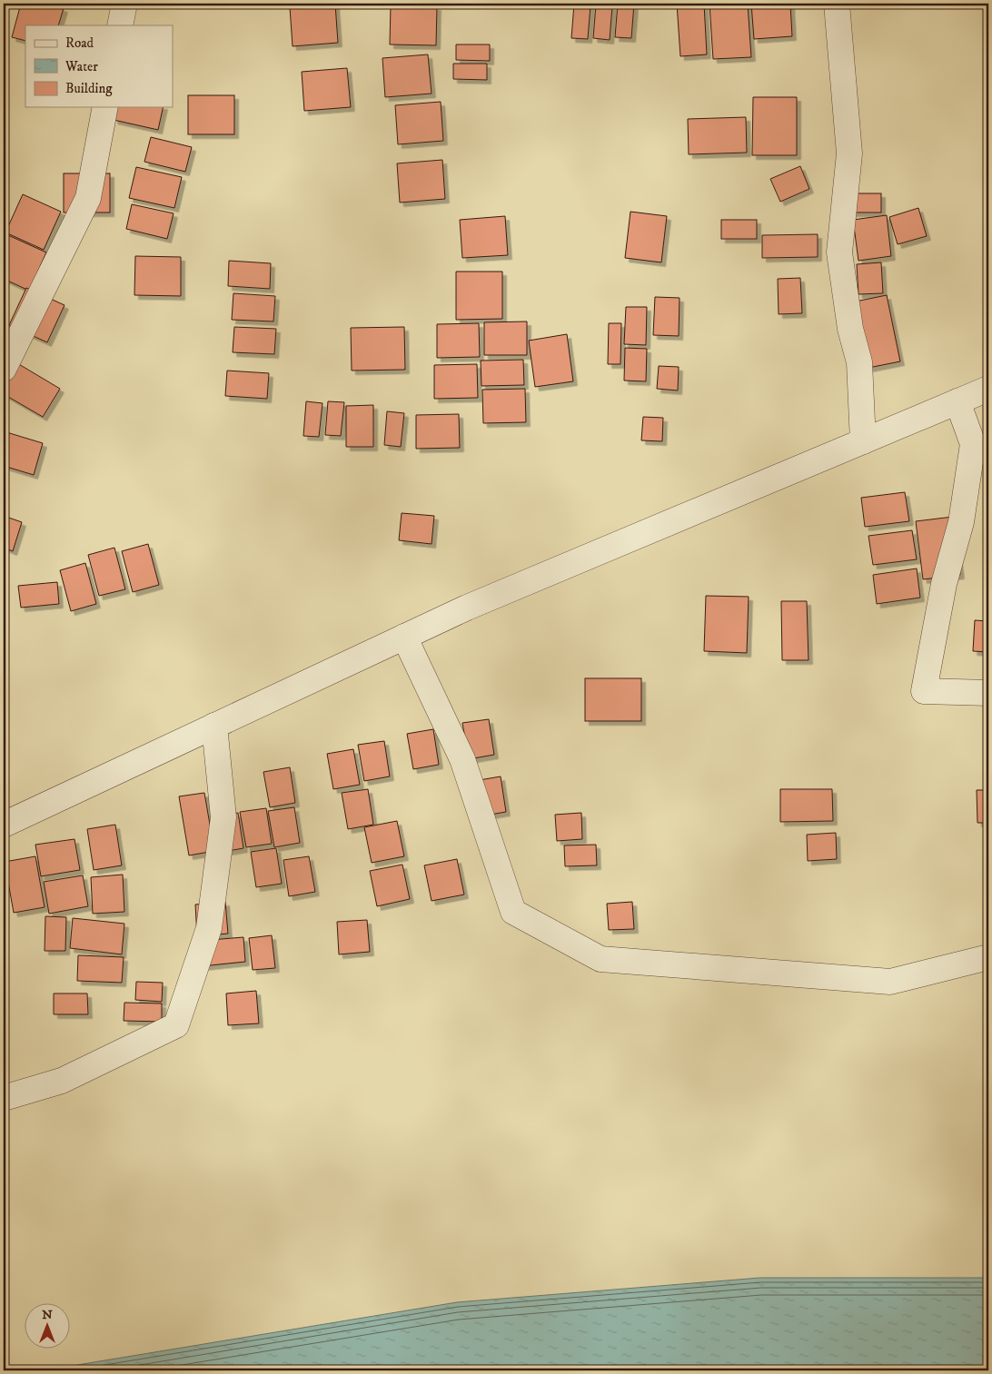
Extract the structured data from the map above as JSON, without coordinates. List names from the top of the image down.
{
  "legend": ["Road", "Water", "Building"],
  "north": "top"
}
